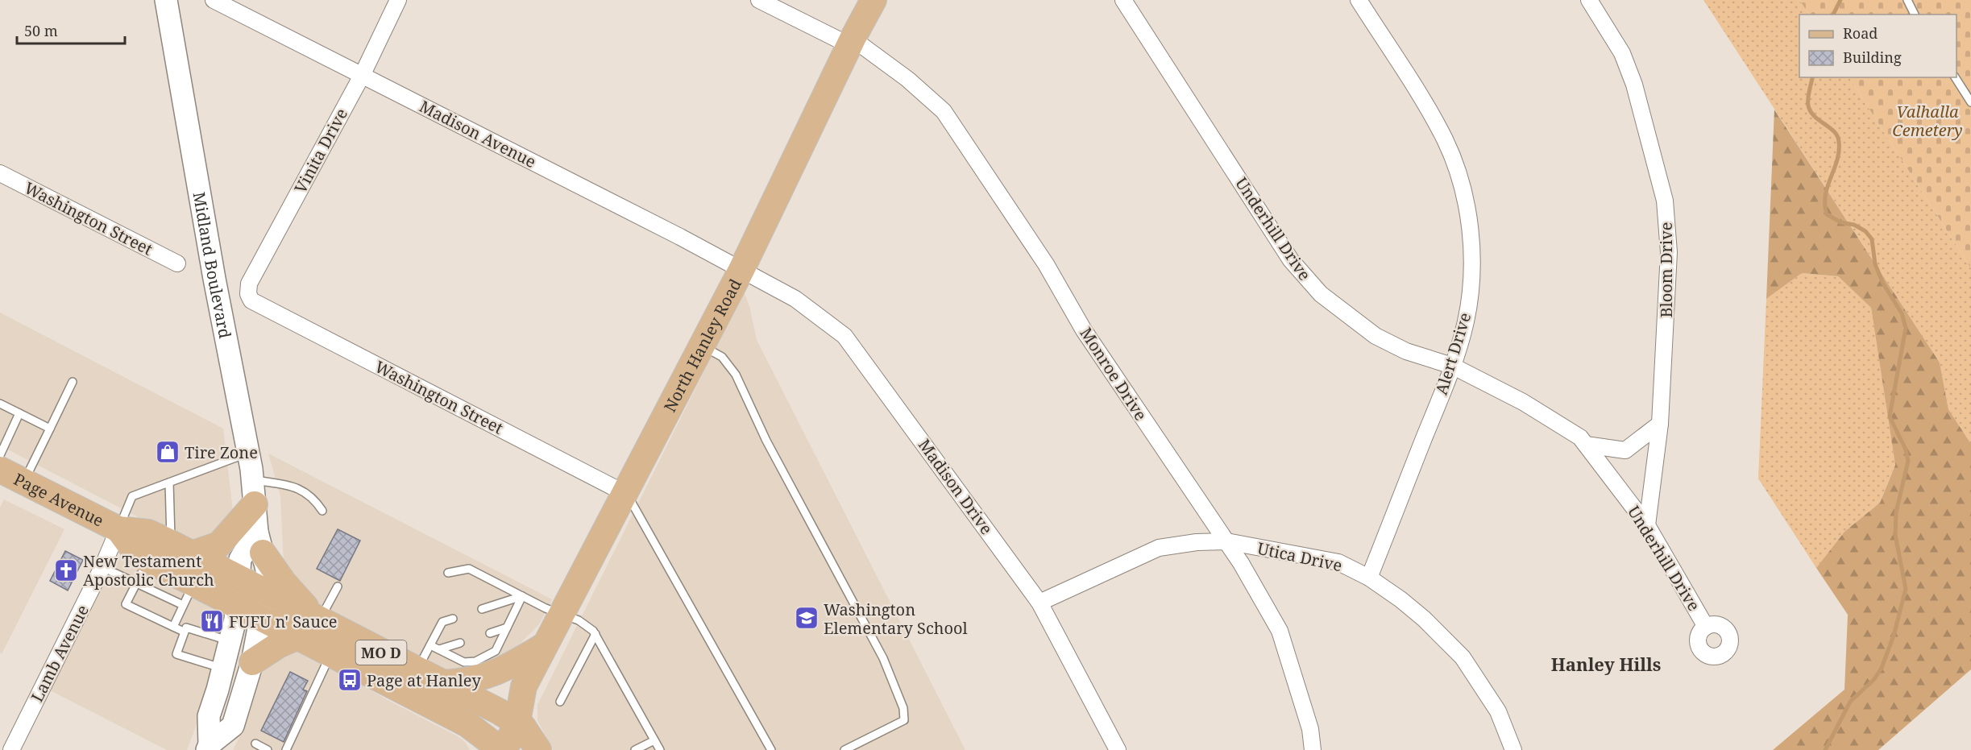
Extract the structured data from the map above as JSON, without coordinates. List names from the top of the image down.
{
  "streets": {
    "main road": [
      "Midland Boulevard",
      "North Hanley Road",
      "Page Avenue",
      "MO D"
    ],
    "street": [
      "Madison Avenue",
      "Vinita Drive",
      "Washington Street",
      "Underhill Drive",
      "Bloom Drive",
      "Alert Drive",
      "Monroe Drive",
      "Madison Drive",
      "Utica Drive",
      "Lamb Avenue"
    ]
  },
  "crossings": [
    ["Madison Avenue", "Vinita Drive"],
    ["Madison Avenue", "North Hanley Road"],
    ["Madison Avenue", "Madison Drive"],
    ["Vinita Drive", "Washington Street"],
    ["Washington Street", "North Hanley Road"],
    ["Underhill Drive", "Bloom Drive"],
    ["Underhill Drive", "Alert Drive"],
    ["Midland Boulevard", "Page Avenue"],
    ["North Hanley Road", "Monroe Drive"],
    ["North Hanley Road", "Madison Drive"],
    ["North Hanley Road", "Page Avenue"],
    ["Alert Drive", "Utica Drive"],
    ["Monroe Drive", "Utica Drive"],
    ["Madison Drive", "Utica Drive"],
    ["Page Avenue", "Lamb Avenue"]
  ],
  "districts": ["Hanley Hills"],
  "parks": ["Valhalla Cemetery"],
  "places": {
    "shop": ["Tire Zone"],
    "church": ["New Testament Apostolic Church"],
    "school or university": ["Washington Elementary School"],
    "restaurant": ["FUFU n' Sauce"],
    "bus stop": ["Page at Hanley"]
  },
  "legend": ["Road", "Building"],
  "scale_bar": "50 m"
}
